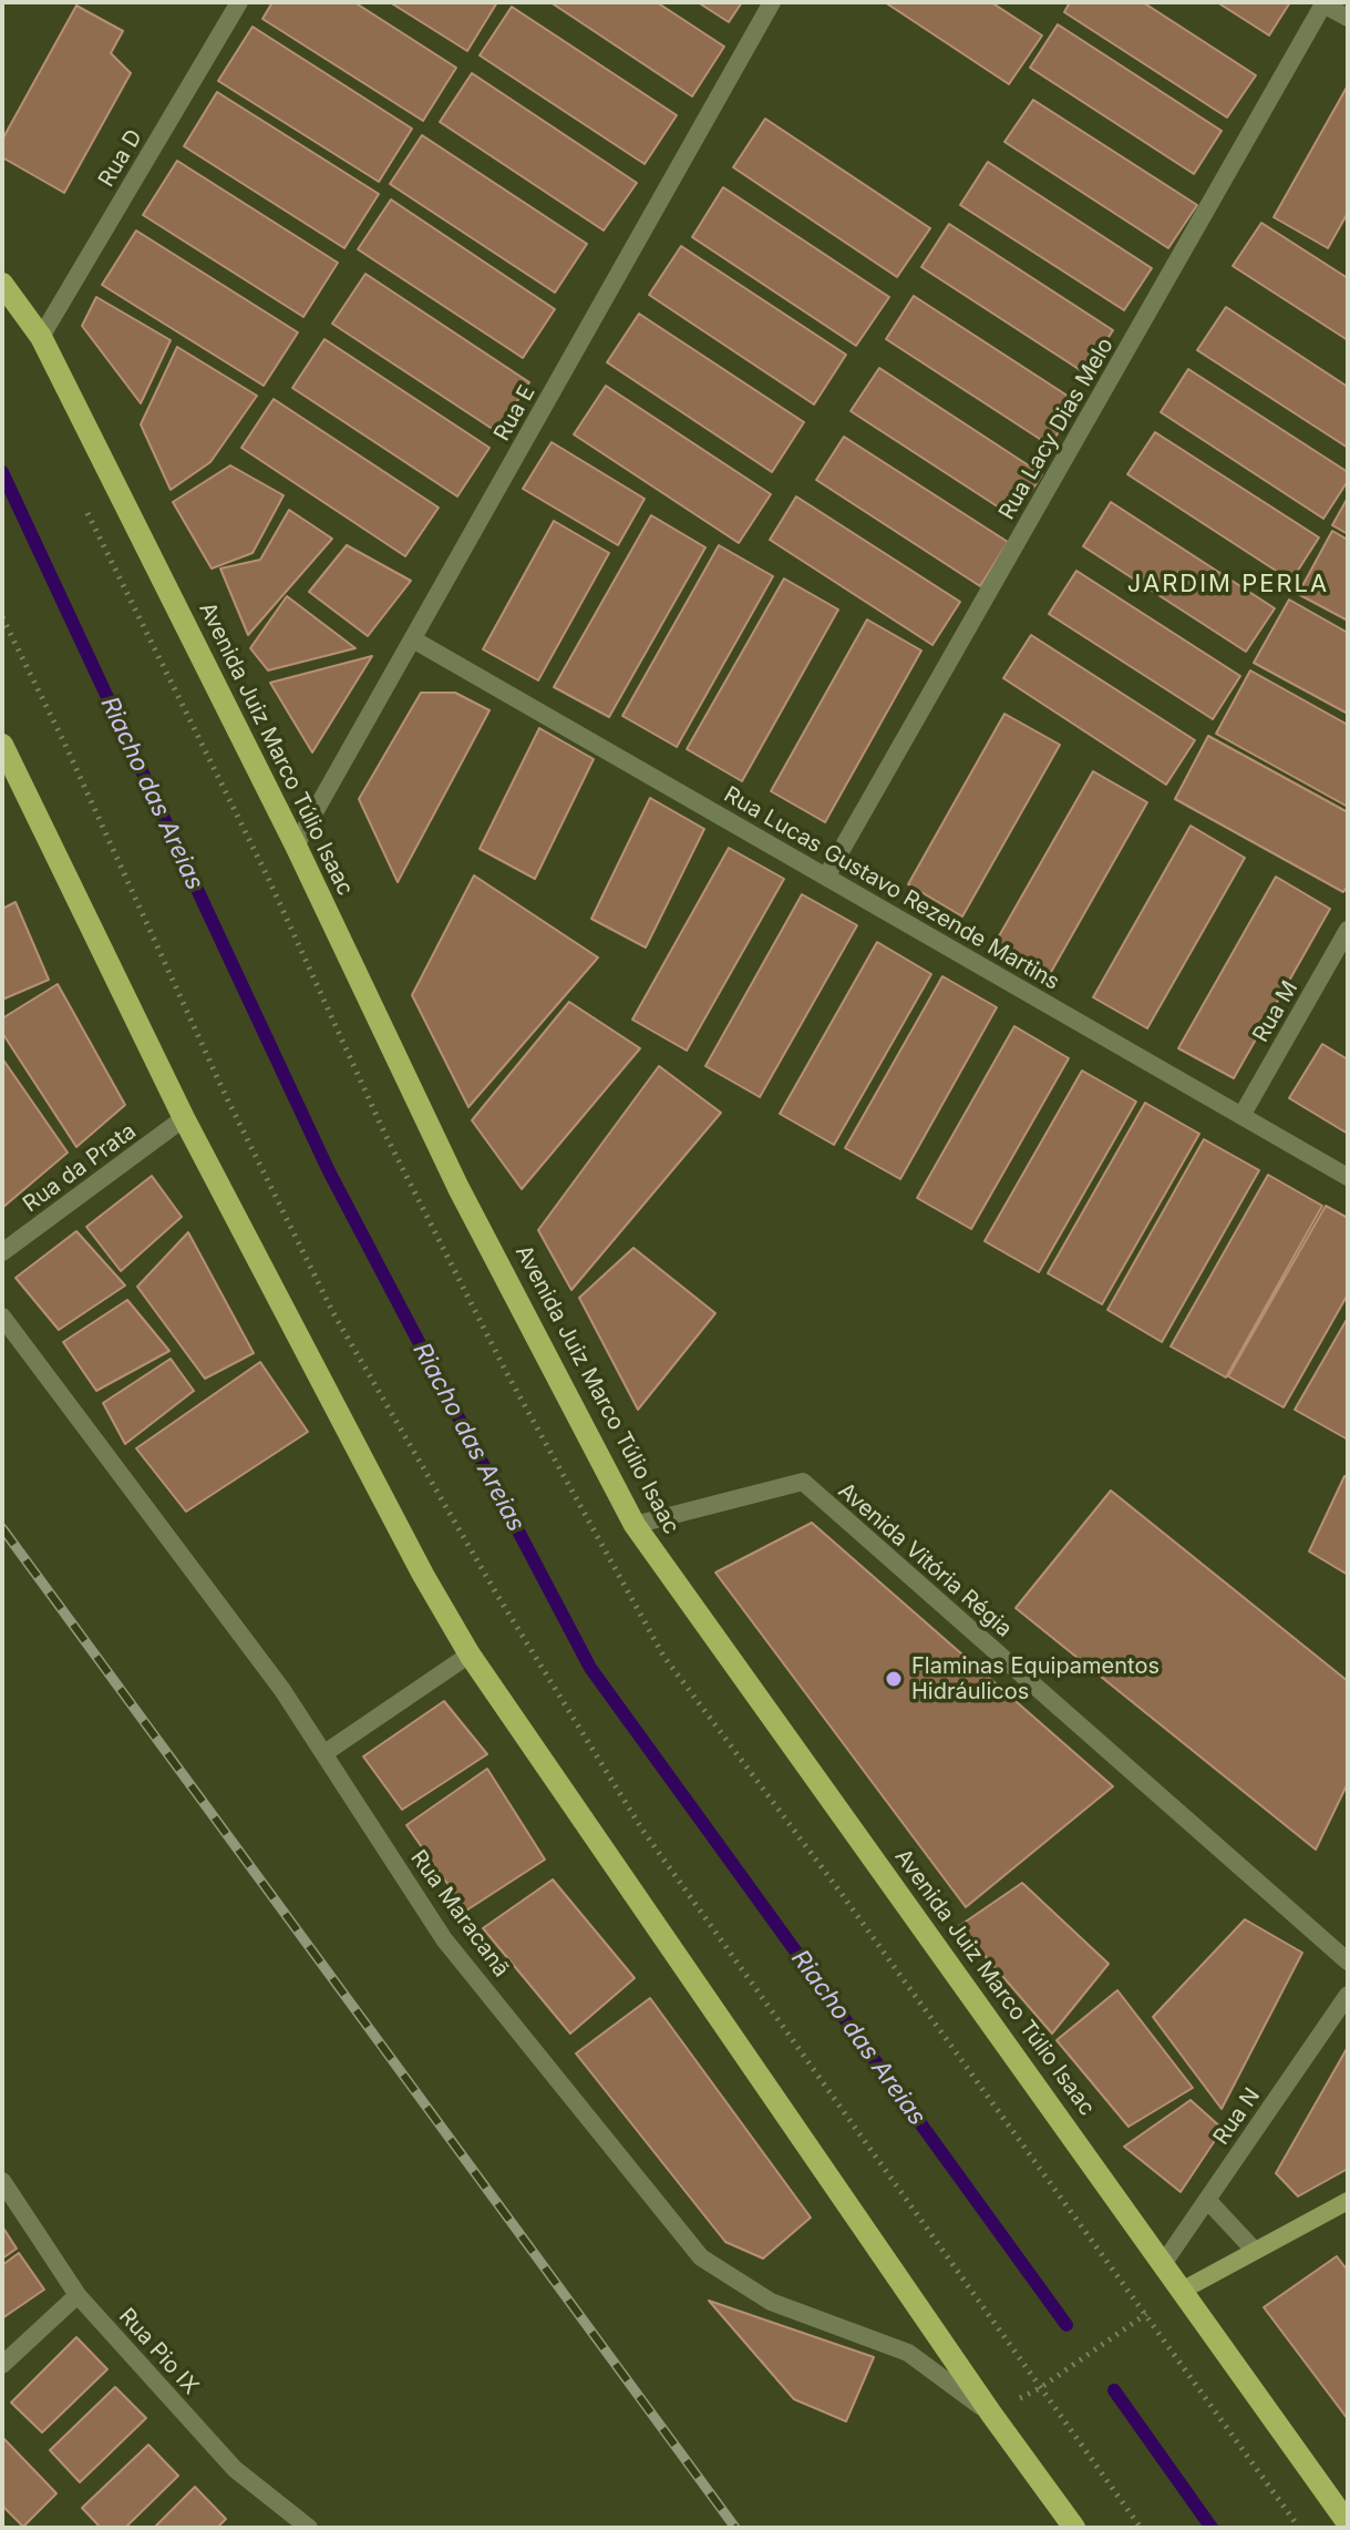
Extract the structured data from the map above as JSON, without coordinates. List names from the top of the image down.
{
  "streets": {
    "main road": ["Avenida Juiz Marco Túlio Isaac"],
    "street": [
      "Rua D",
      "Rua E",
      "Rua Lacy Dias Melo",
      "Rua Lucas Gustavo Rezende Martins",
      "Rua M",
      "Rua da Prata",
      "Avenida Vitória Régia",
      "Rua Maracanã",
      "Rua N",
      "Rua Pio IX"
    ]
  },
  "crossings": [
    ["Rua D", "Avenida Juiz Marco Túlio Isaac"],
    ["Rua E", "Avenida Juiz Marco Túlio Isaac"],
    ["Rua E", "Rua Lucas Gustavo Rezende Martins"],
    ["Rua Lacy Dias Melo", "Rua Lucas Gustavo Rezende Martins"],
    ["Avenida Juiz Marco Túlio Isaac", "Avenida Vitória Régia"],
    ["Avenida Juiz Marco Túlio Isaac", "Rua N"],
    ["Rua Lucas Gustavo Rezende Martins", "Rua M"]
  ],
  "districts": ["JARDIM PERLA"],
  "water": ["Riacho das Areias"],
  "places": ["Flaminas Equipamentos Hidráulicos"]
}
